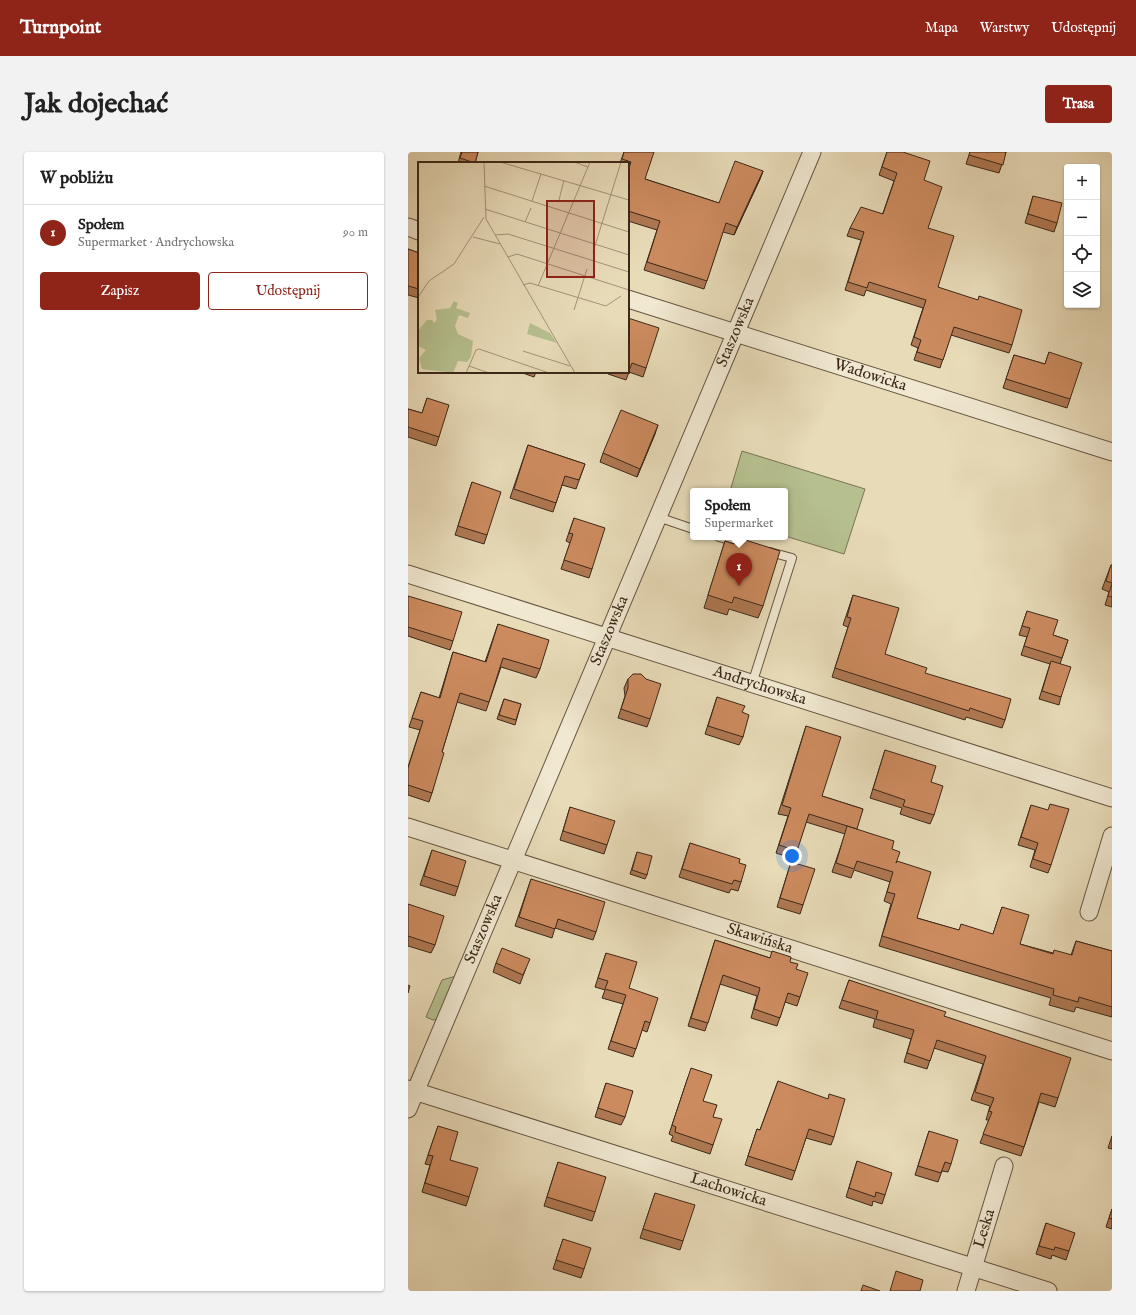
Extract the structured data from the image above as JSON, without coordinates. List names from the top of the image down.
{
  "streets": {
    "street": [
      "Staszowska",
      "Wadowicka",
      "Andrychowska",
      "Skawińska",
      "Lachowicka",
      "Leska"
    ]
  },
  "crossings": [
    ["Staszowska", "Wadowicka"],
    ["Staszowska", "Andrychowska"],
    ["Staszowska", "Skawińska"],
    ["Staszowska", "Lachowicka"],
    ["Lachowicka", "Leska"]
  ],
  "page": {
    "header": "Turnpoint",
    "nav": ["Mapa", "Warstwy", "Udostępnij"],
    "buttons": [
      "Trasa",
      ["Zapisz", "Udostępnij"]
    ],
    "title": "Jak dojechać",
    "heading": "W pobliżu",
    "map_buttons": ["+", "−"],
    "list": [
      {
        "mark": "1",
        "name": "Społem",
        "note": "Supermarket · Andrychowska",
        "value": "90 m"
      }
    ],
    "popup": ["Społem", "Supermarket"],
    "pins": "1"
  }
}
